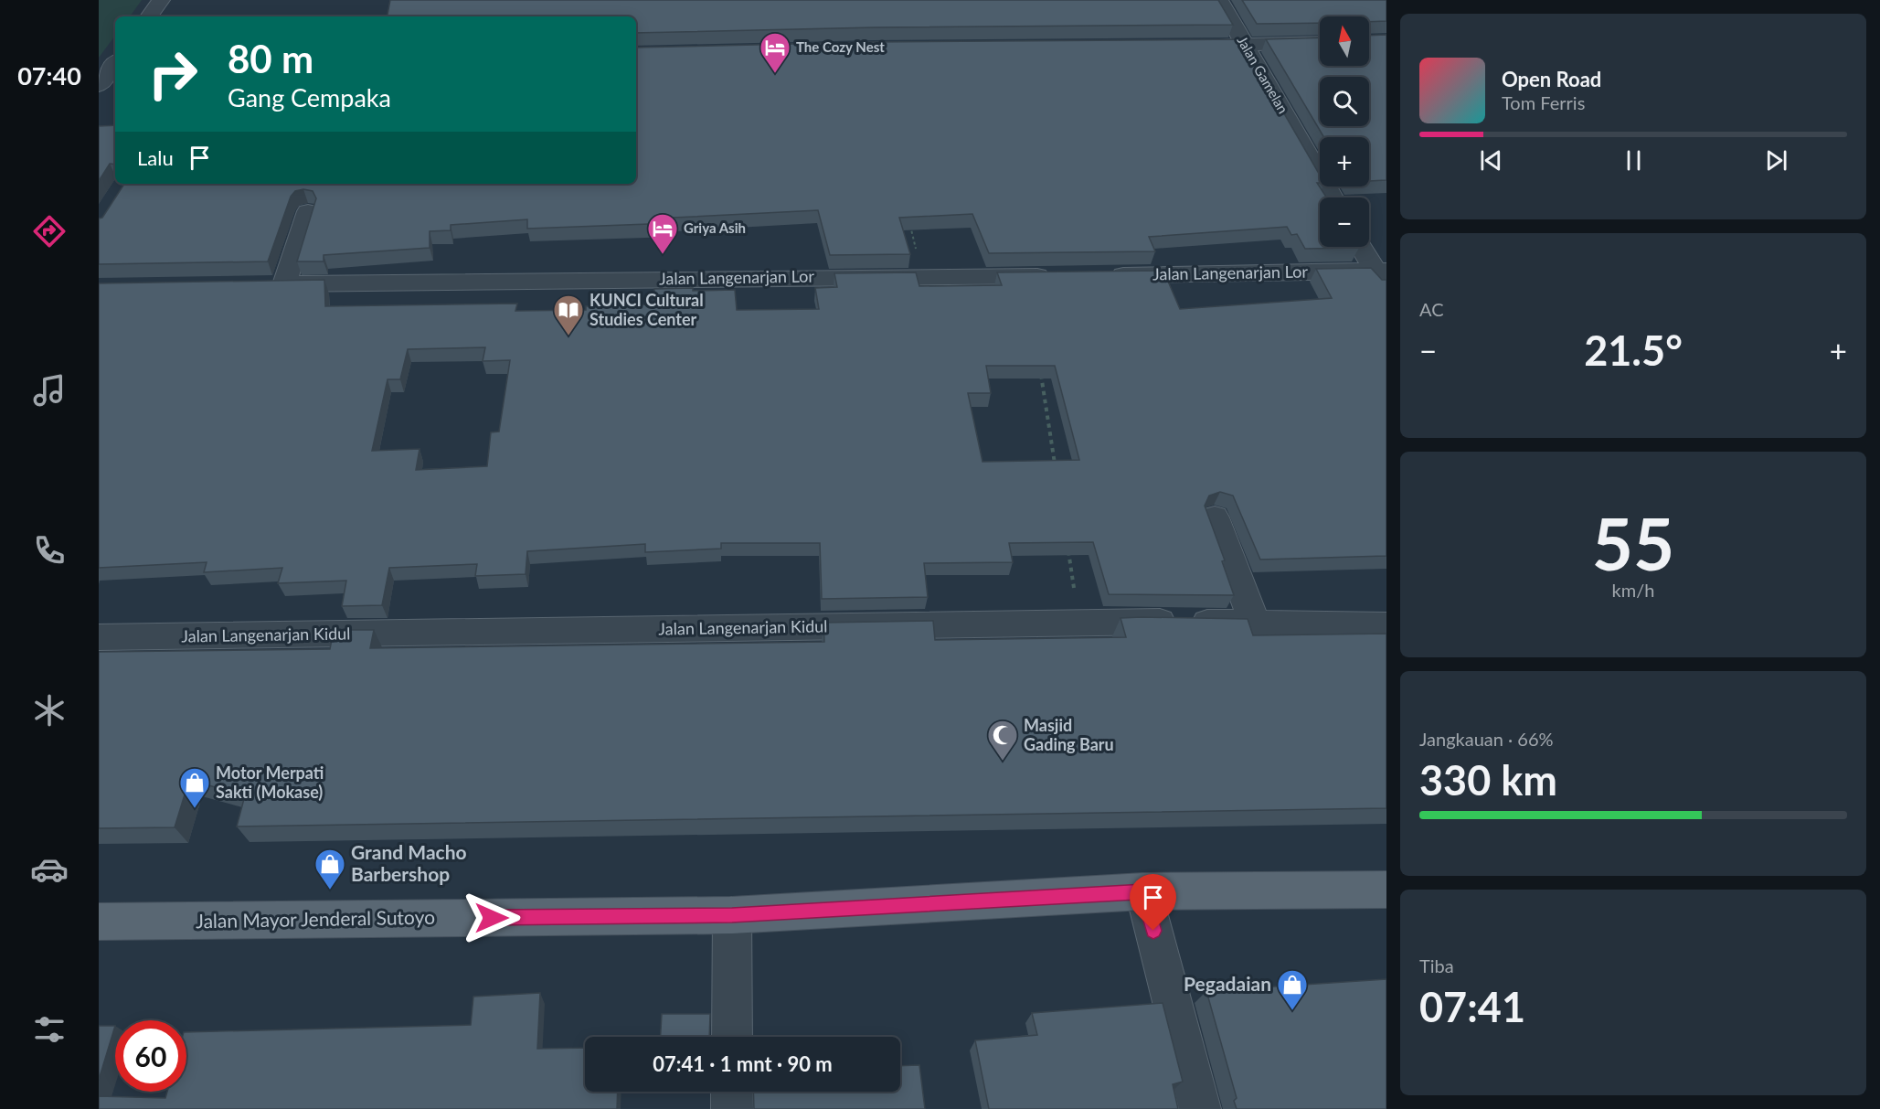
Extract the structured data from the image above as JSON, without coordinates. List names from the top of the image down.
{
  "streets": {
    "main road": ["Jalan Mayor Jenderal Sutoyo"],
    "street": ["Jalan Gamelan", "Jalan Langenarjan Lor", "Jalan Langenarjan Kidul"]
  },
  "places": {
    "hotel": ["The Cozy Nest", "Griya Asih"],
    "library": ["KUNCI Cultural Studies Center"],
    "mosque": ["Masjid Gading Baru"],
    "shop": ["Motor Merpati Sakti (Mokase)", "Grand Macho Barbershop", "Pegadaian"]
  },
  "north": "top",
  "page": {
    "tabs": "07:40",
    "map_buttons": ["+", "−"],
    "turn": ["80 m", "Gang Cempaka"],
    "song": ["Open Road", "Tom Ferris"],
    "then": "Lalu",
    "tile": [
      "AC",
      ["55", "km/h"],
      ["Jangkauan · 66%", "330 km"],
      ["Tiba", "07:41"]
    ],
    "heat": ["−", "21.5°", "+"],
    "limit": "60",
    "trip": "07:41 · 1 mnt · 90 m"
  }
}
